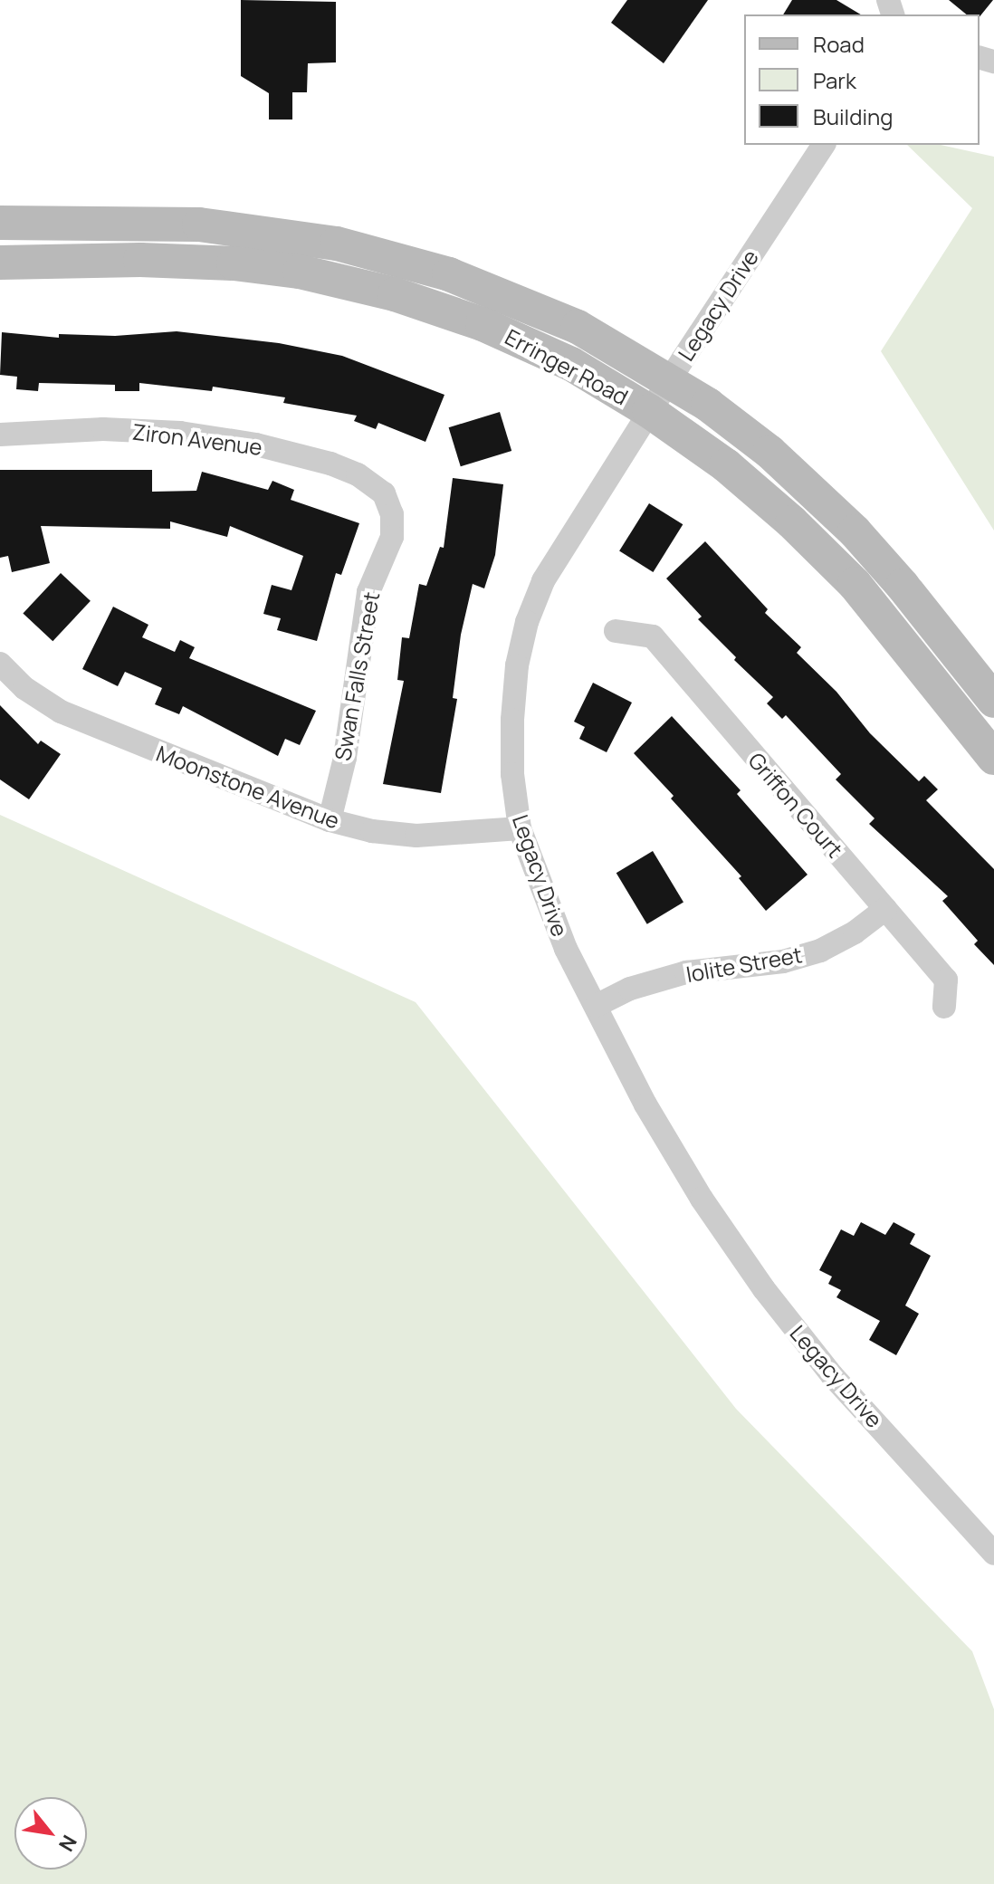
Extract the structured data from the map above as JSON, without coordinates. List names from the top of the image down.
{
  "streets": {
    "main road": ["Erringer Road"],
    "street": [
      "Legacy Drive",
      "Ziron Avenue",
      "Swan Falls Street",
      "Moonstone Avenue",
      "Griffon Court",
      "Iolite Street"
    ]
  },
  "crossings": [
    ["Legacy Drive", "Erringer Road"],
    ["Legacy Drive", "Moonstone Avenue"],
    ["Legacy Drive", "Iolite Street"],
    ["Ziron Avenue", "Swan Falls Street"],
    ["Swan Falls Street", "Moonstone Avenue"],
    ["Griffon Court", "Iolite Street"]
  ],
  "legend": ["Road", "Park", "Building"],
  "north": "bottom right"
}
